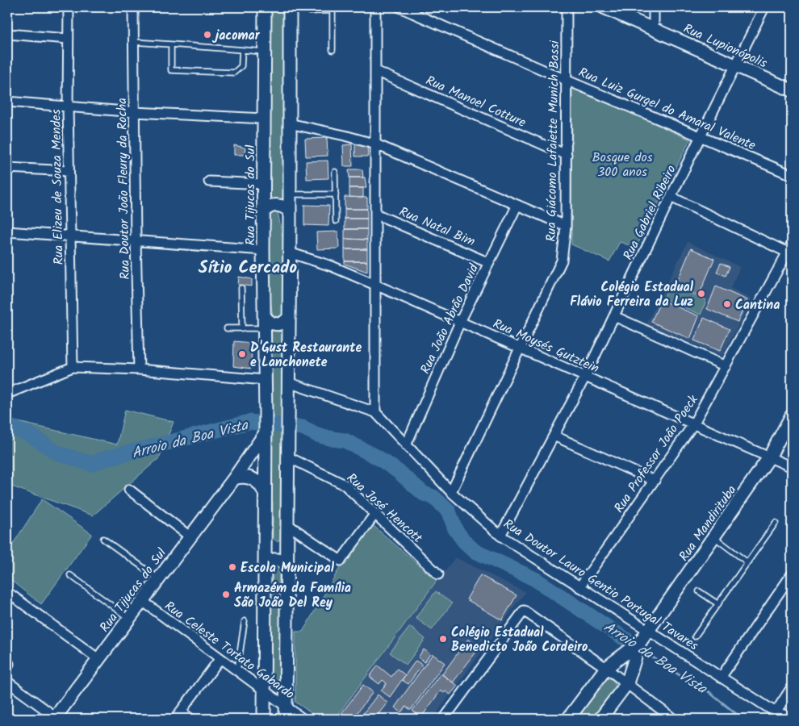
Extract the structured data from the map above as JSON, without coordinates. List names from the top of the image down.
{
  "streets": {
    "main road": ["Rua Lupionópolis", "Rua Tijucas do Sul", "Rua Mandirituba"],
    "street": [
      "Rua Manoel Cotture",
      "Rua Luiz Gurgel do Amaral Valente",
      "Rua Giácomo Lafaiette Munich Bassi",
      "Rua Elizeu de Souza Mendes",
      "Rua Doutor João Fleury da Rocha",
      "Rua Gabriel Ribeiro",
      "Rua Natal Bim",
      "Rua João Abrão David",
      "Rua Moysés Gutztein",
      "Rua Professor João Poeck",
      "Rua José Hencott",
      "Rua Doutor Lauro Gentio Portugal Tavares",
      "Rua Celeste Tortato Gabardo"
    ]
  },
  "crossings": [
    ["Rua Lupionópolis", "Rua Gabriel Ribeiro"],
    ["Rua Manoel Cotture", "Rua Giácomo Lafaiette Munich Bassi"],
    ["Rua Luiz Gurgel do Amaral Valente", "Rua Giácomo Lafaiette Munich Bassi"],
    ["Rua Luiz Gurgel do Amaral Valente", "Rua Gabriel Ribeiro"],
    ["Rua Giácomo Lafaiette Munich Bassi", "Rua Moysés Gutztein"],
    ["Rua Giácomo Lafaiette Munich Bassi", "Rua Doutor Lauro Gentio Portugal Tavares"],
    ["Rua Tijucas do Sul", "Rua Celeste Tortato Gabardo"],
    ["Rua Gabriel Ribeiro", "Rua Moysés Gutztein"],
    ["Rua Gabriel Ribeiro", "Rua Doutor Lauro Gentio Portugal Tavares"],
    ["Rua Natal Bim", "Rua João Abrão David"],
    ["Rua João Abrão David", "Rua Moysés Gutztein"],
    ["Rua João Abrão David", "Rua Doutor Lauro Gentio Portugal Tavares"],
    ["Rua Moysés Gutztein", "Rua Professor João Poeck"],
    ["Rua Moysés Gutztein", "Rua Mandirituba"],
    ["Rua Professor João Poeck", "Rua Doutor Lauro Gentio Portugal Tavares"],
    ["Rua Mandirituba", "Rua Doutor Lauro Gentio Portugal Tavares"]
  ],
  "districts": ["Sítio Cercado"],
  "water": ["Arroio da Boa Vista"],
  "parks": ["Bosque dos 300 anos"],
  "places": [
    "jacomar",
    "Colégio Estadual Flávio Ferreira da Luz",
    "Cantina",
    "D'Gust Restaurante e Lanchonete",
    "Escola Municipal",
    "Armazém da Família São João Del Rey",
    "Colégio Estadual Benedicto João Cordeiro"
  ]
}
